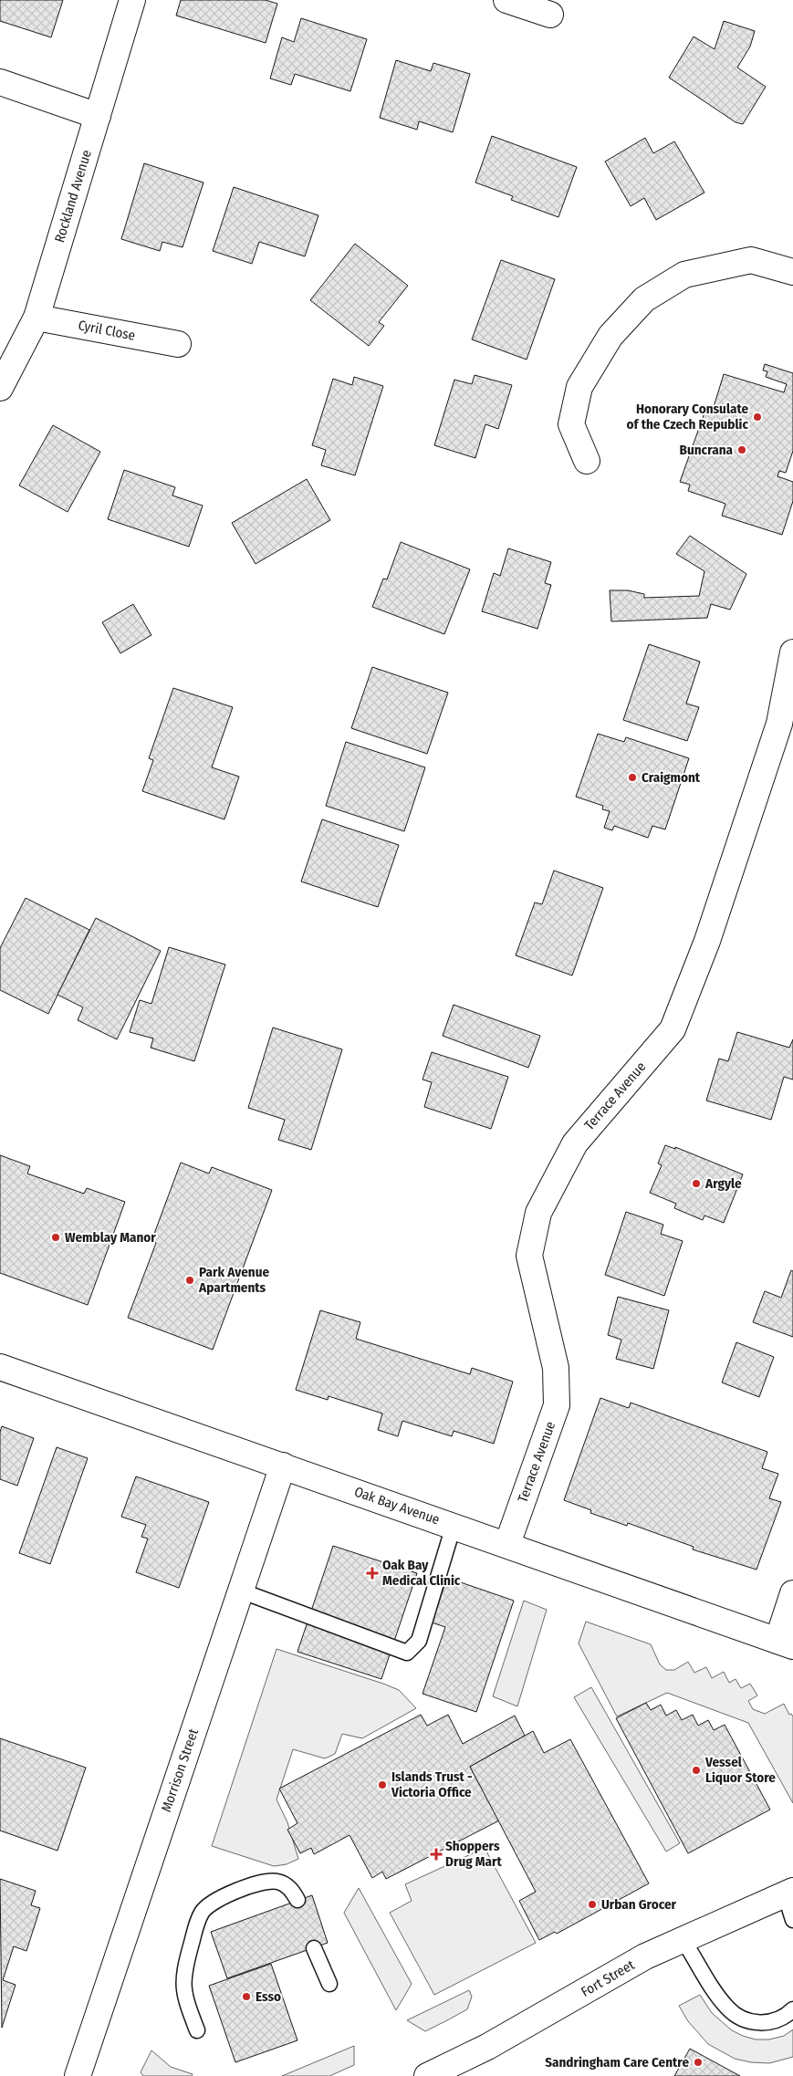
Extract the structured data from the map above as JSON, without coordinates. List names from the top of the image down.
{
  "streets": {
    "street": [
      "Rockland Avenue",
      "Cyril Close",
      "Terrace Avenue",
      "Oak Bay Avenue",
      "Morrison Street",
      "Fort Street"
    ]
  },
  "crossings": [
    ["Rockland Avenue", "Cyril Close"],
    ["Terrace Avenue", "Oak Bay Avenue"],
    ["Oak Bay Avenue", "Morrison Street"]
  ],
  "places": {
    "other": [
      "Honorary Consulate of the Czech Republic",
      "Buncrana",
      "Craigmont",
      "Argyle",
      "Wemblay Manor",
      "Park Avenue Apartments",
      "Vessel Liquor Store",
      "Islands Trust - Victoria Office",
      "Urban Grocer",
      "Esso",
      "Sandringham Care Centre"
    ],
    "health": ["Oak Bay Medical Clinic", "Shoppers Drug Mart"]
  }
}
